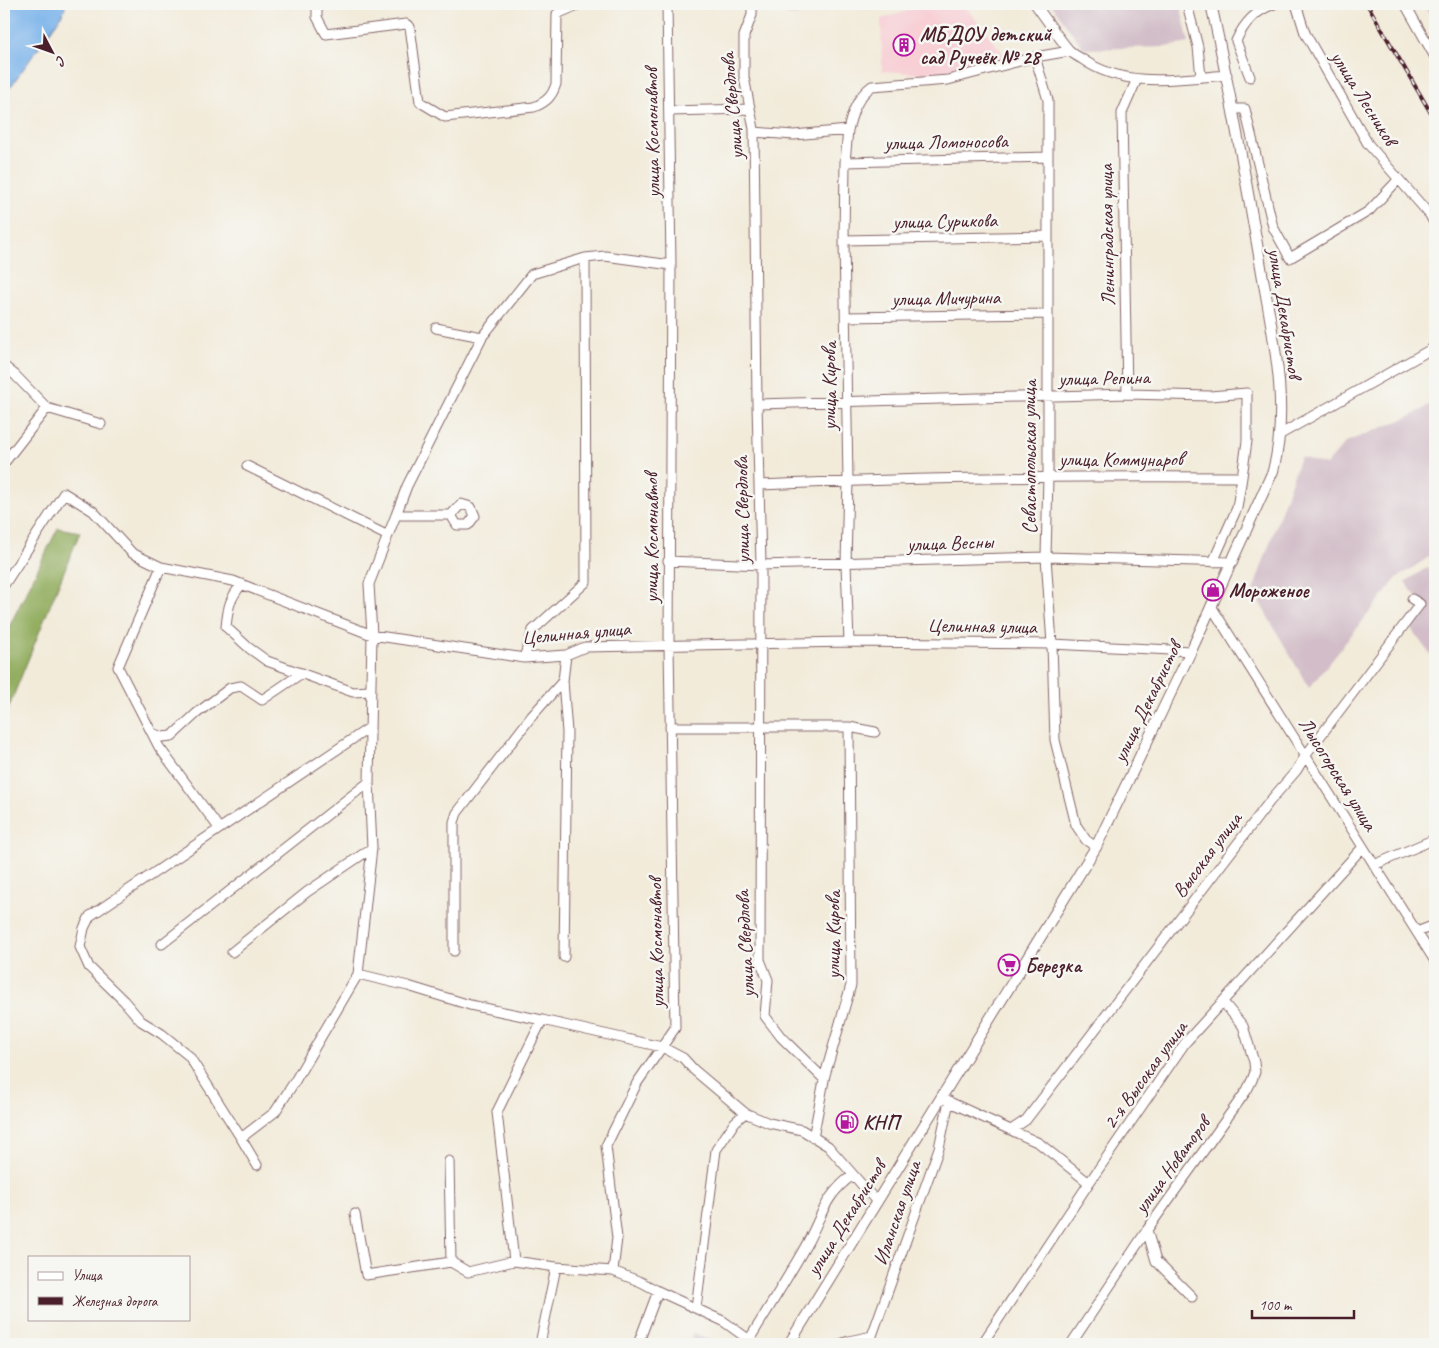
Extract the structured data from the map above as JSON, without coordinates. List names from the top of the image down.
{
  "streets": {
    "main road": ["улица Декабристов"],
    "street": [
      "улица Лесников",
      "улица Свердлова",
      "улица Космонавтов",
      "улица Ломоносова",
      "улица Сурикова",
      "Ленинградская улица",
      "улица Мичурина",
      "улица Репина",
      "улица Кирова",
      "Севастопольская улица",
      "улица Коммунаров",
      "улица Весны",
      "Целинная улица",
      "Лысогорская улица",
      "Высокая улица",
      "2-я Высокая улица",
      "улица Новаторов",
      "Иланская улица"
    ]
  },
  "crossings": [
    ["улица Свердлова", "улица Репина"],
    ["улица Свердлова", "улица Кирова"],
    ["улица Свердлова", "улица Коммунаров"],
    ["улица Свердлова", "улица Весны"],
    ["улица Свердлова", "Целинная улица"],
    ["улица Космонавтов", "улица Весны"],
    ["улица Космонавтов", "Целинная улица"],
    ["улица Ломоносова", "улица Кирова"],
    ["улица Ломоносова", "Севастопольская улица"],
    ["улица Сурикова", "улица Кирова"],
    ["улица Сурикова", "Севастопольская улица"],
    ["Ленинградская улица", "улица Репина"],
    ["улица Мичурина", "улица Кирова"],
    ["улица Мичурина", "Севастопольская улица"],
    ["улица Декабристов", "Севастопольская улица"],
    ["улица Декабристов", "улица Весны"],
    ["улица Декабристов", "Целинная улица"],
    ["улица Декабристов", "Лысогорская улица"],
    ["улица Декабристов", "Иланская улица"],
    ["улица Репина", "улица Кирова"],
    ["улица Репина", "Севастопольская улица"],
    ["улица Репина", "улица Коммунаров"],
    ["улица Кирова", "Севастопольская улица"],
    ["улица Кирова", "улица Коммунаров"],
    ["улица Кирова", "улица Весны"],
    ["улица Кирова", "Целинная улица"],
    ["Севастопольская улица", "улица Коммунаров"],
    ["Севастопольская улица", "улица Весны"],
    ["Севастопольская улица", "Целинная улица"],
    ["Лысогорская улица", "Высокая улица"],
    ["Лысогорская улица", "2-я Высокая улица"],
    ["2-я Высокая улица", "улица Новаторов"]
  ],
  "places": {
    "building": ["МБДОУ детский сад Ручеёк № 28"],
    "shop": ["Мороженое"],
    "supermarket": ["Березка"],
    "fuel station": ["КНП"]
  },
  "legend": ["Улица", "Железная дорога"],
  "scale_bar": "100 m",
  "north": "bottom right"
}
